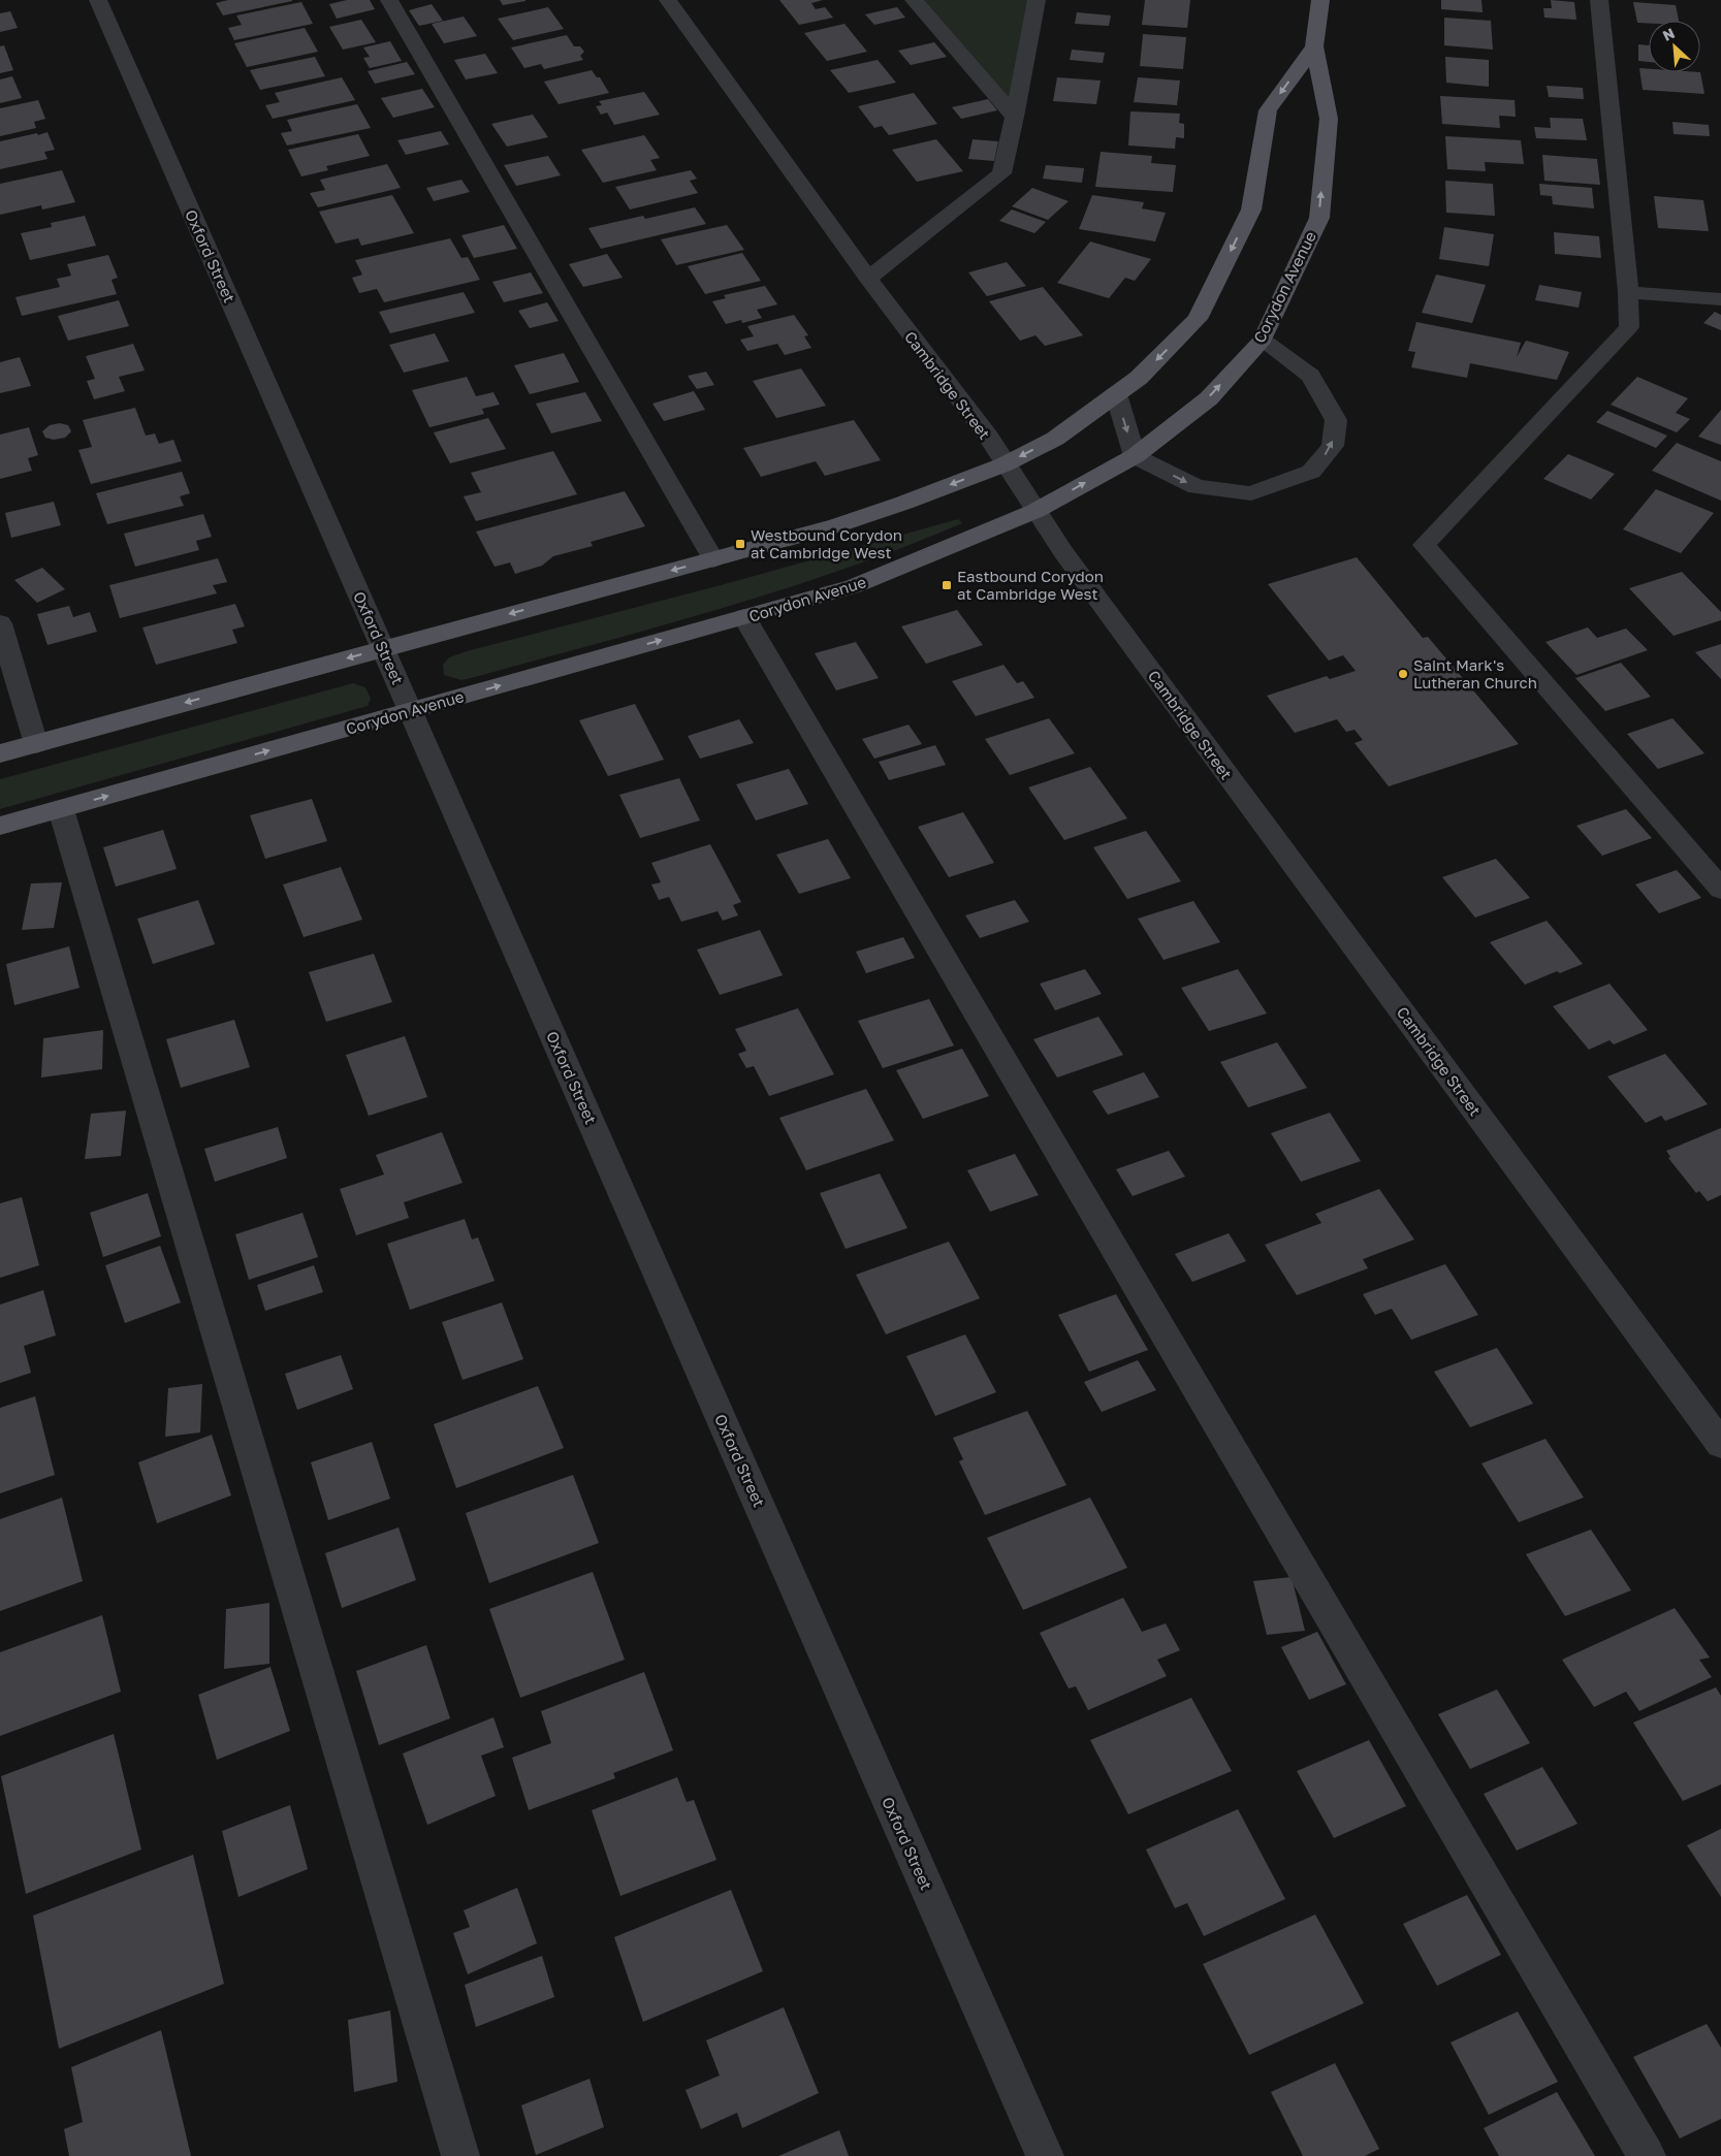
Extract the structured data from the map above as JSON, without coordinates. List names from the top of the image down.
{
  "streets": {
    "main road": ["Corydon Avenue"],
    "street": ["Oxford Street", "Cambridge Street"]
  },
  "crossings": [
    ["Oxford Street", "Corydon Avenue"],
    ["Corydon Avenue", "Cambridge Street"]
  ],
  "places": {
    "transit": ["Westbound Corydon at Cambridge West", "Eastbound Corydon at Cambridge West"],
    "other": ["Saint Mark's Lutheran Church"]
  },
  "north": "top left"
}
